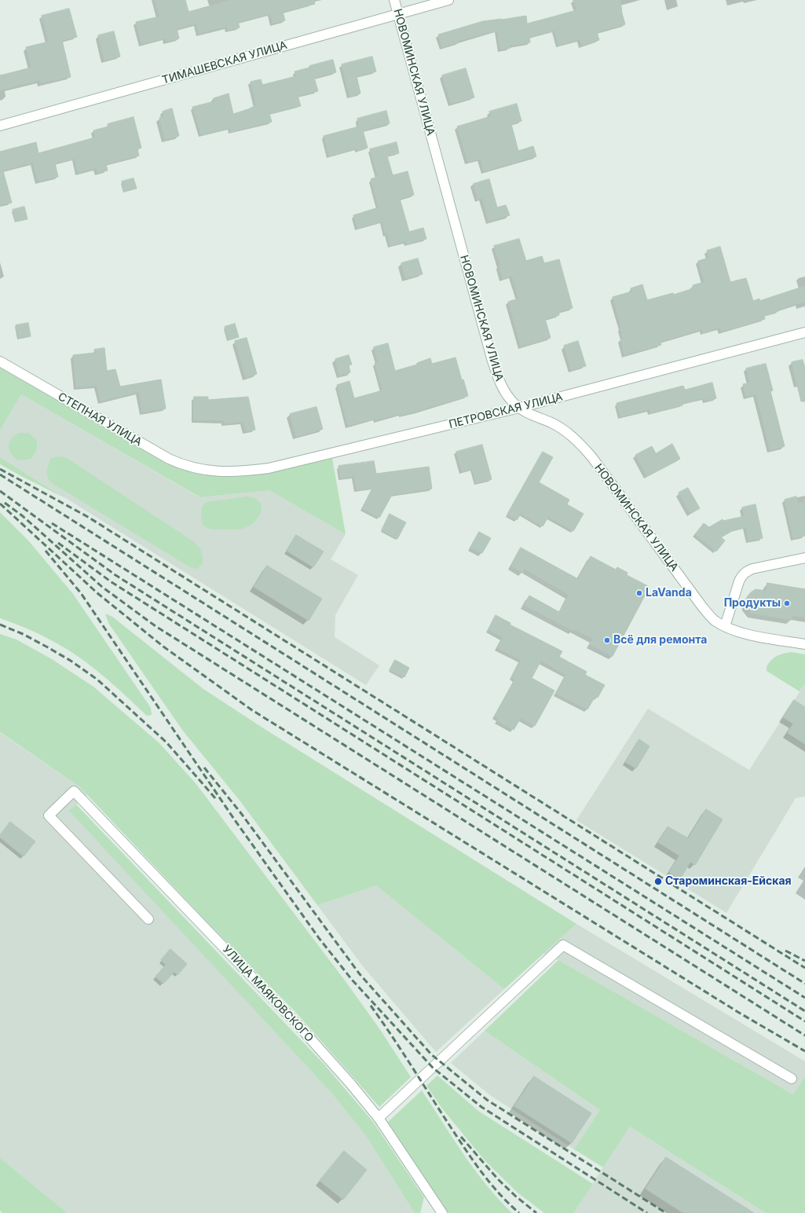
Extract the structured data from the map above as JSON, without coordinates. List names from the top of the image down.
{
  "streets": {
    "street": [
      "ТИМАШЕВСКАЯ УЛИЦА",
      "НОВОМИНСКАЯ УЛИЦА",
      "ПЕТРОВСКАЯ УЛИЦА",
      "СТЕПНАЯ УЛИЦА",
      "УЛИЦА МАЯКОВСКОГО"
    ]
  },
  "crossings": [
    ["ТИМАШЕВСКАЯ УЛИЦА", "НОВОМИНСКАЯ УЛИЦА"],
    ["НОВОМИНСКАЯ УЛИЦА", "ПЕТРОВСКАЯ УЛИЦА"],
    ["ПЕТРОВСКАЯ УЛИЦА", "СТЕПНАЯ УЛИЦА"]
  ],
  "places": [
    "LaVanda",
    "Продукты",
    "Всё для ремонта",
    "Староминская-Ейская"
  ]
}
